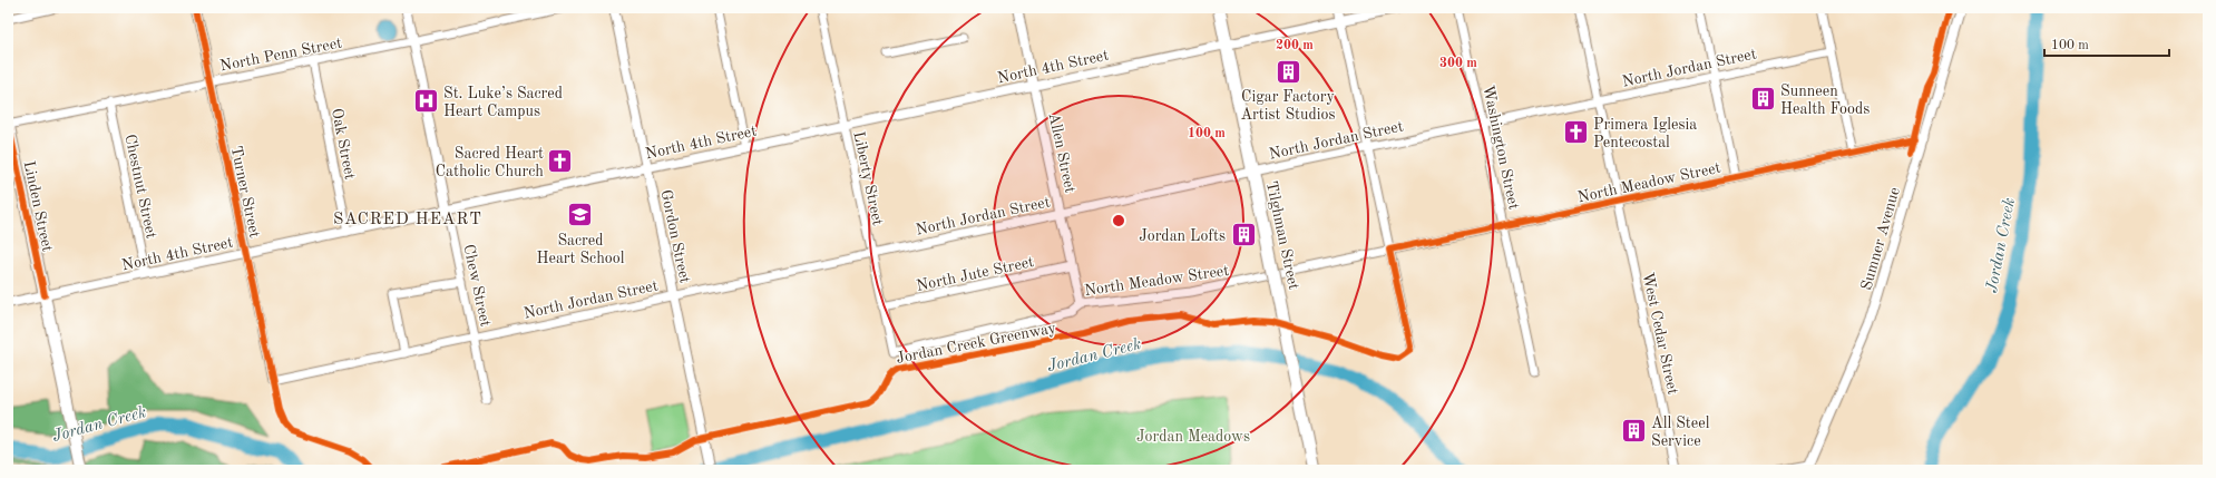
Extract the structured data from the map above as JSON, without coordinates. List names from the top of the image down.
{
  "streets": {
    "main road": ["Linden Street", "Tilghman Street"],
    "street": [
      "North Penn Street",
      "North 4th Street",
      "North Jordan Street",
      "Oak Street",
      "Washington Street",
      "Allen Street",
      "Liberty Street",
      "North Meadow Street",
      "Chestnut Street",
      "Turner Street",
      "Gordon Street",
      "Sumner Avenue",
      "North Jute Street",
      "Chew Street",
      "West Cedar Street"
    ],
    "cycle path": ["Jordan Creek Greenway"]
  },
  "crossings": [
    ["North Penn Street", "Oak Street"],
    ["North Penn Street", "Chestnut Street"],
    ["North Penn Street", "Turner Street"],
    ["North Penn Street", "Linden Street"],
    ["North Penn Street", "Chew Street"],
    ["North 4th Street", "Oak Street"],
    ["North 4th Street", "Allen Street"],
    ["North 4th Street", "Liberty Street"],
    ["North 4th Street", "Chestnut Street"],
    ["North 4th Street", "Turner Street"],
    ["North 4th Street", "Linden Street"],
    ["North 4th Street", "Tilghman Street"],
    ["North 4th Street", "Gordon Street"],
    ["North 4th Street", "Chew Street"],
    ["North Jordan Street", "Washington Street"],
    ["North Jordan Street", "Allen Street"],
    ["North Jordan Street", "Liberty Street"],
    ["North Jordan Street", "Turner Street"],
    ["North Jordan Street", "Tilghman Street"],
    ["North Jordan Street", "Gordon Street"],
    ["North Jordan Street", "Chew Street"],
    ["North Jordan Street", "West Cedar Street"],
    ["Washington Street", "North Meadow Street"],
    ["Allen Street", "North Meadow Street"],
    ["Allen Street", "North Jute Street"],
    ["Liberty Street", "North Meadow Street"],
    ["Liberty Street", "North Jute Street"],
    ["North Meadow Street", "Sumner Avenue"],
    ["North Meadow Street", "West Cedar Street"]
  ],
  "districts": ["SACRED HEART"],
  "water": ["Jordan Creek"],
  "parks": ["Jordan Meadows"],
  "places": {
    "building": [
      "Cigar Factory Artist Studios",
      "Sunneen Health Foods",
      "Jordan Lofts",
      "All Steel Service"
    ],
    "hospital": ["St. Luke’s Sacred Heart Campus"],
    "church": ["Primera Iglesia Pentecostal", "Sacred Heart Catholic Church"],
    "school or university": ["Sacred Heart School"]
  },
  "scale_bar": "100 m",
  "rings": ["200 m", "300 m", "100 m"]
}
